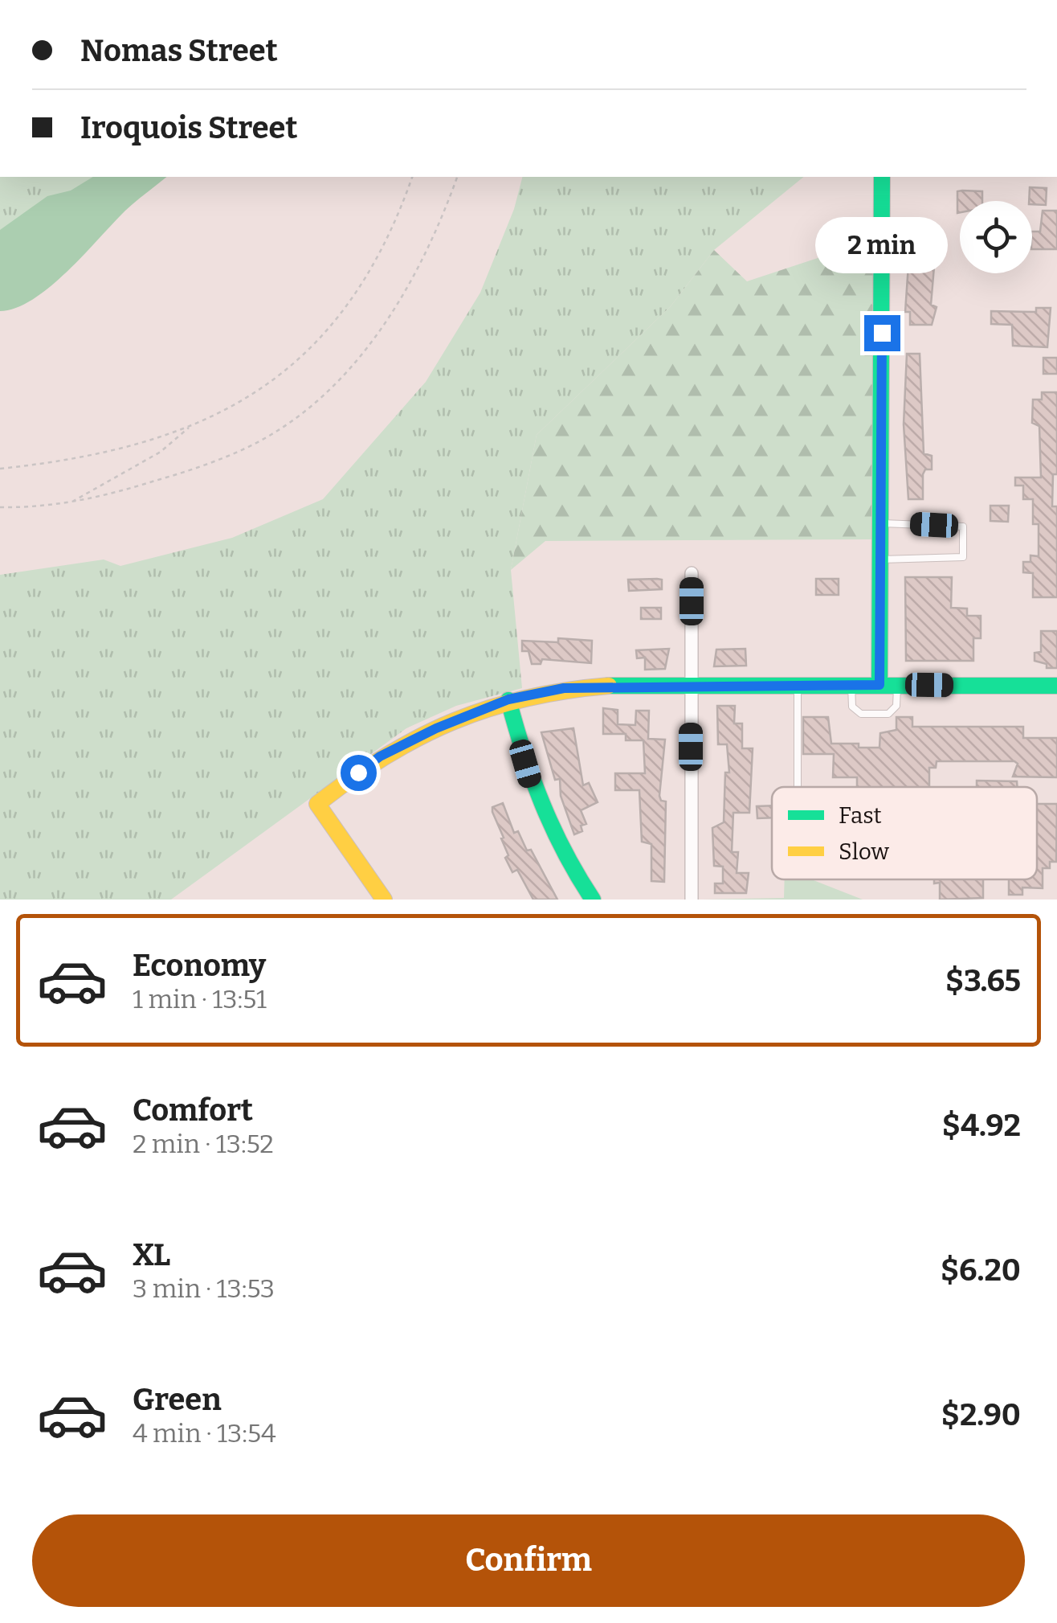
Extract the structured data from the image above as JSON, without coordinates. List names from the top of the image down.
{
  "legend": ["Fast", "Slow"],
  "page": {
    "banner": ["Nomas Street", "Iroquois Street"],
    "bubble": "2 min",
    "list": [
      {
        "name": "Economy",
        "note": "1 min · 13:51",
        "value": "$3.65"
      },
      {
        "name": "Comfort",
        "note": "2 min · 13:52",
        "value": "$4.92"
      },
      {
        "name": "XL",
        "note": "3 min · 13:53",
        "value": "$6.20"
      },
      {
        "name": "Green",
        "note": "4 min · 13:54",
        "value": "$2.90"
      }
    ],
    "buttons": "Confirm"
  }
}
